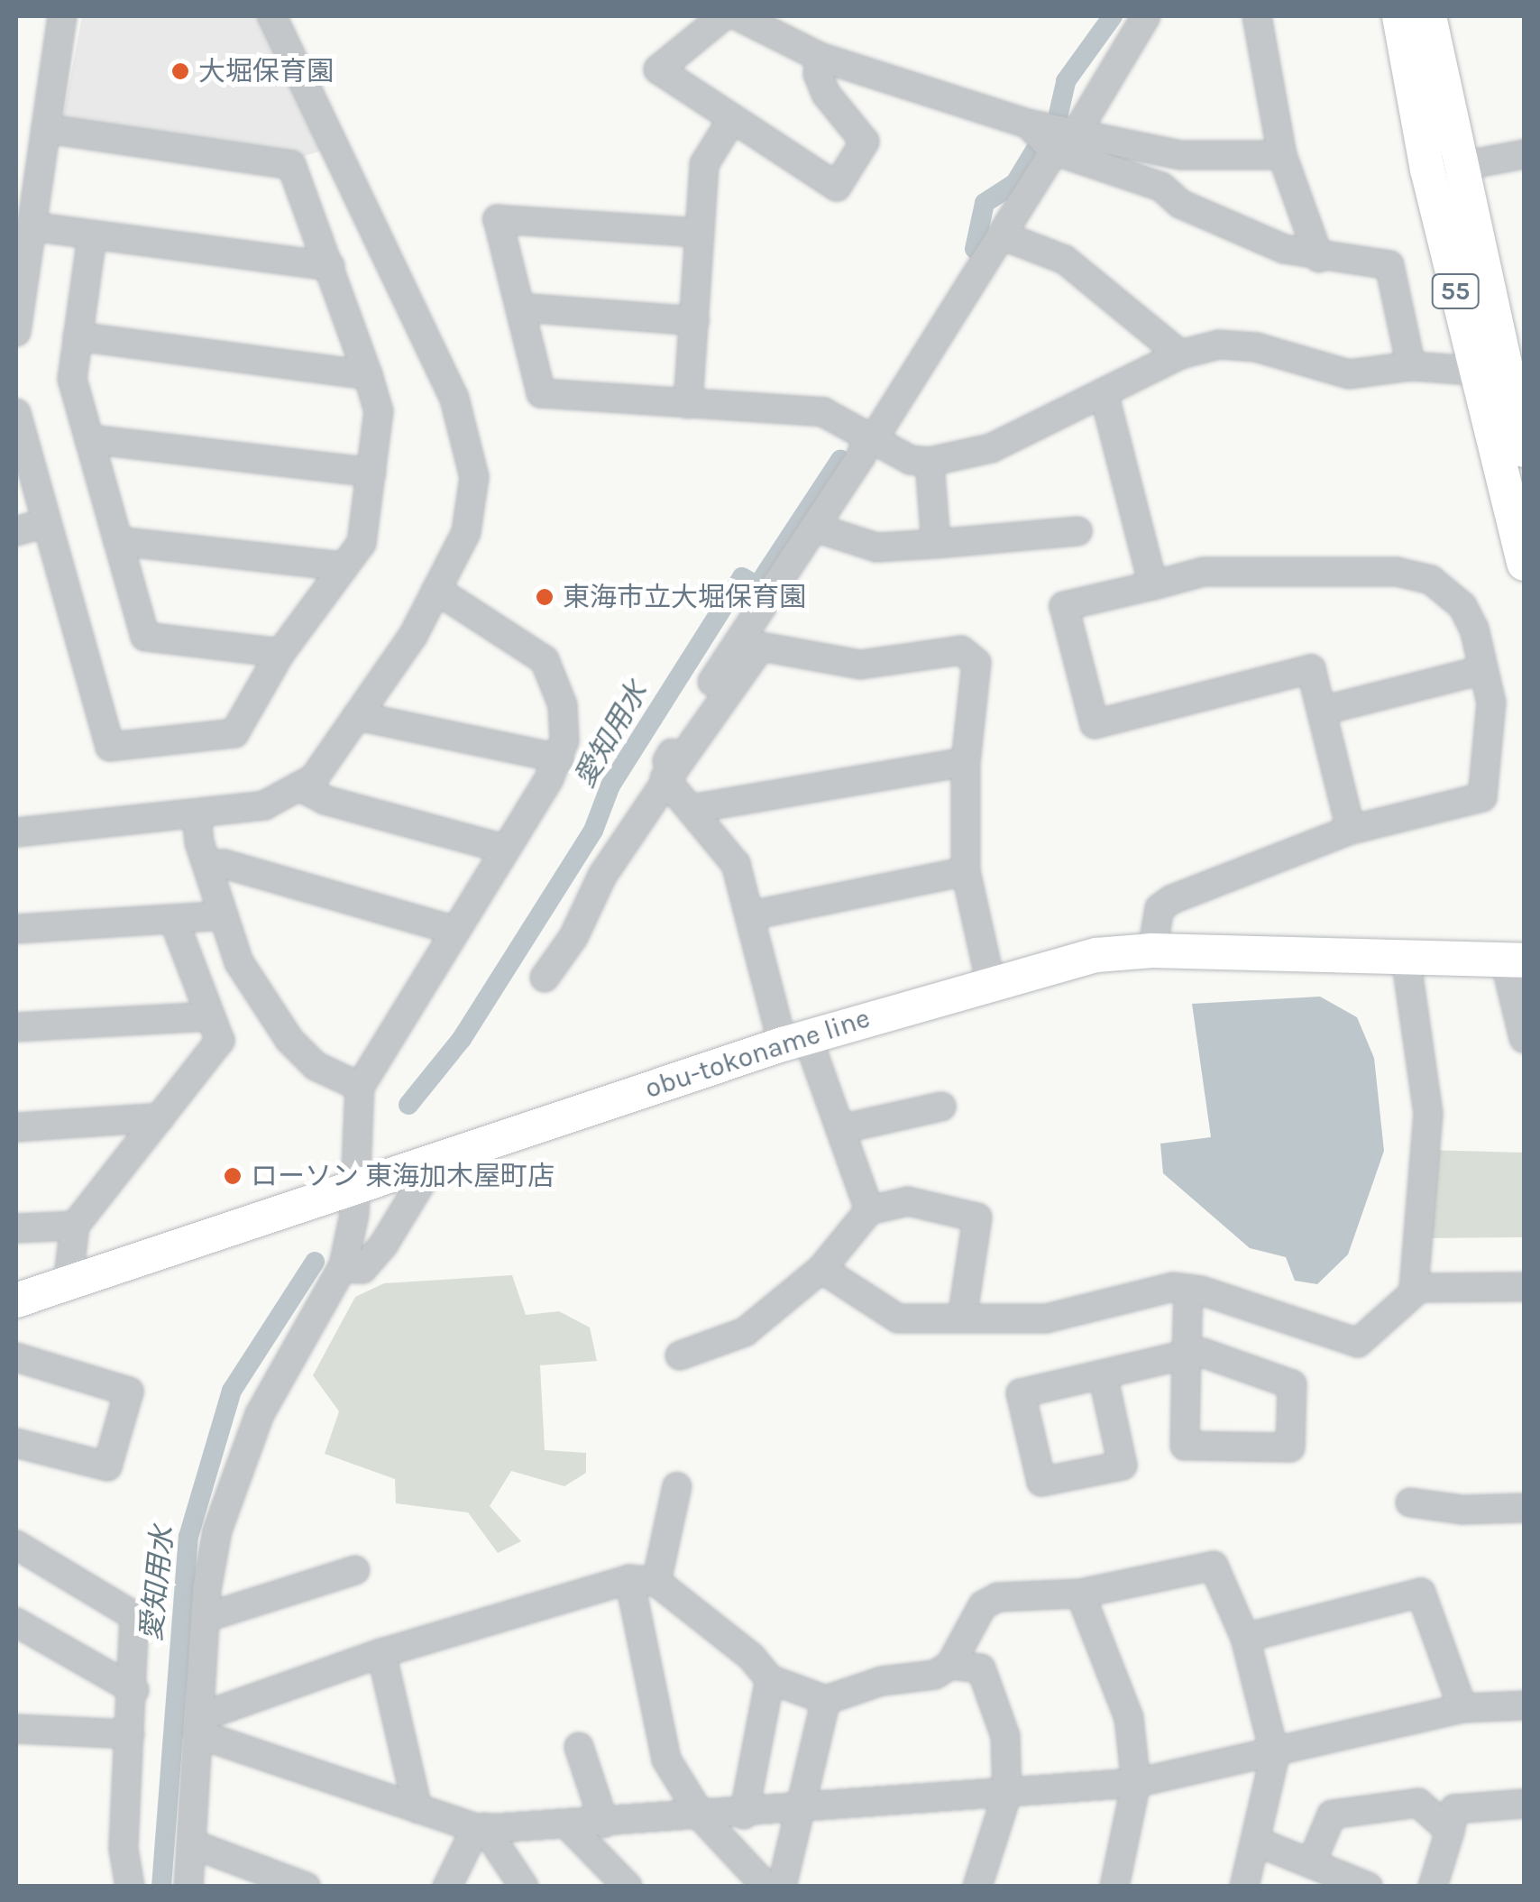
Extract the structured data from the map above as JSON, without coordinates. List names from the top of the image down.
{
  "streets": {
    "main road": ["55", "obu-tokoname line"]
  },
  "water": ["愛知用水"],
  "places": ["大堀保育園", "東海市立大堀保育園", "ローソン 東海加木屋町店"]
}
